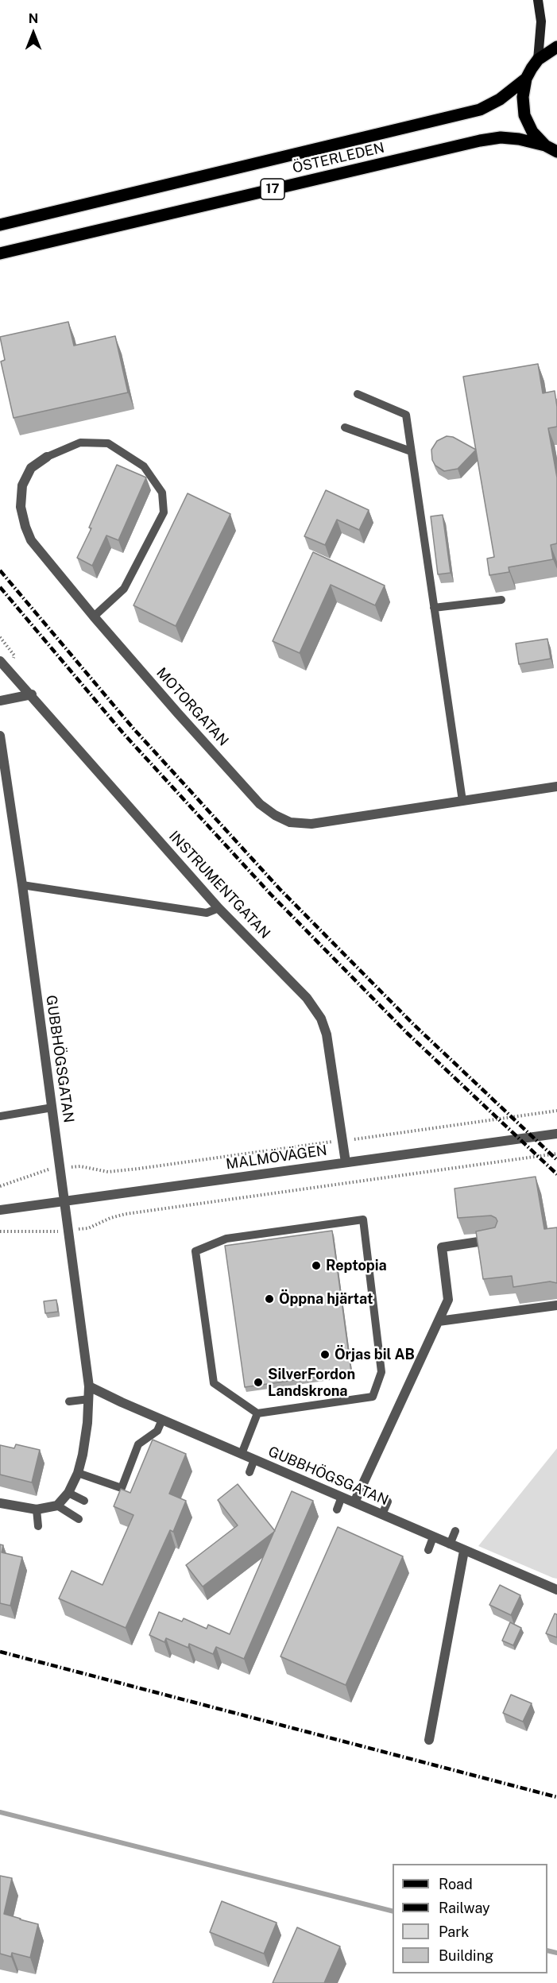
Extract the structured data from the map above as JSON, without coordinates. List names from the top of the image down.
{
  "streets": {
    "main road": ["ÖSTERLEDEN", "17"],
    "street": [
      "MOTORGATAN",
      "INSTRUMENTGATAN",
      "GUBBHÖGSGATAN",
      "MALMÖVÄGEN"
    ]
  },
  "crossings": [
    ["ÖSTERLEDEN", "17"],
    ["INSTRUMENTGATAN", "MALMÖVÄGEN"],
    ["GUBBHÖGSGATAN", "MALMÖVÄGEN"]
  ],
  "places": [
    "Reptopia",
    "Öppna hjärtat",
    "Örjas bil AB",
    "SilverFordon Landskrona"
  ],
  "legend": [
    "Road",
    "Railway",
    "Park",
    "Building"
  ],
  "north": "top"
}
